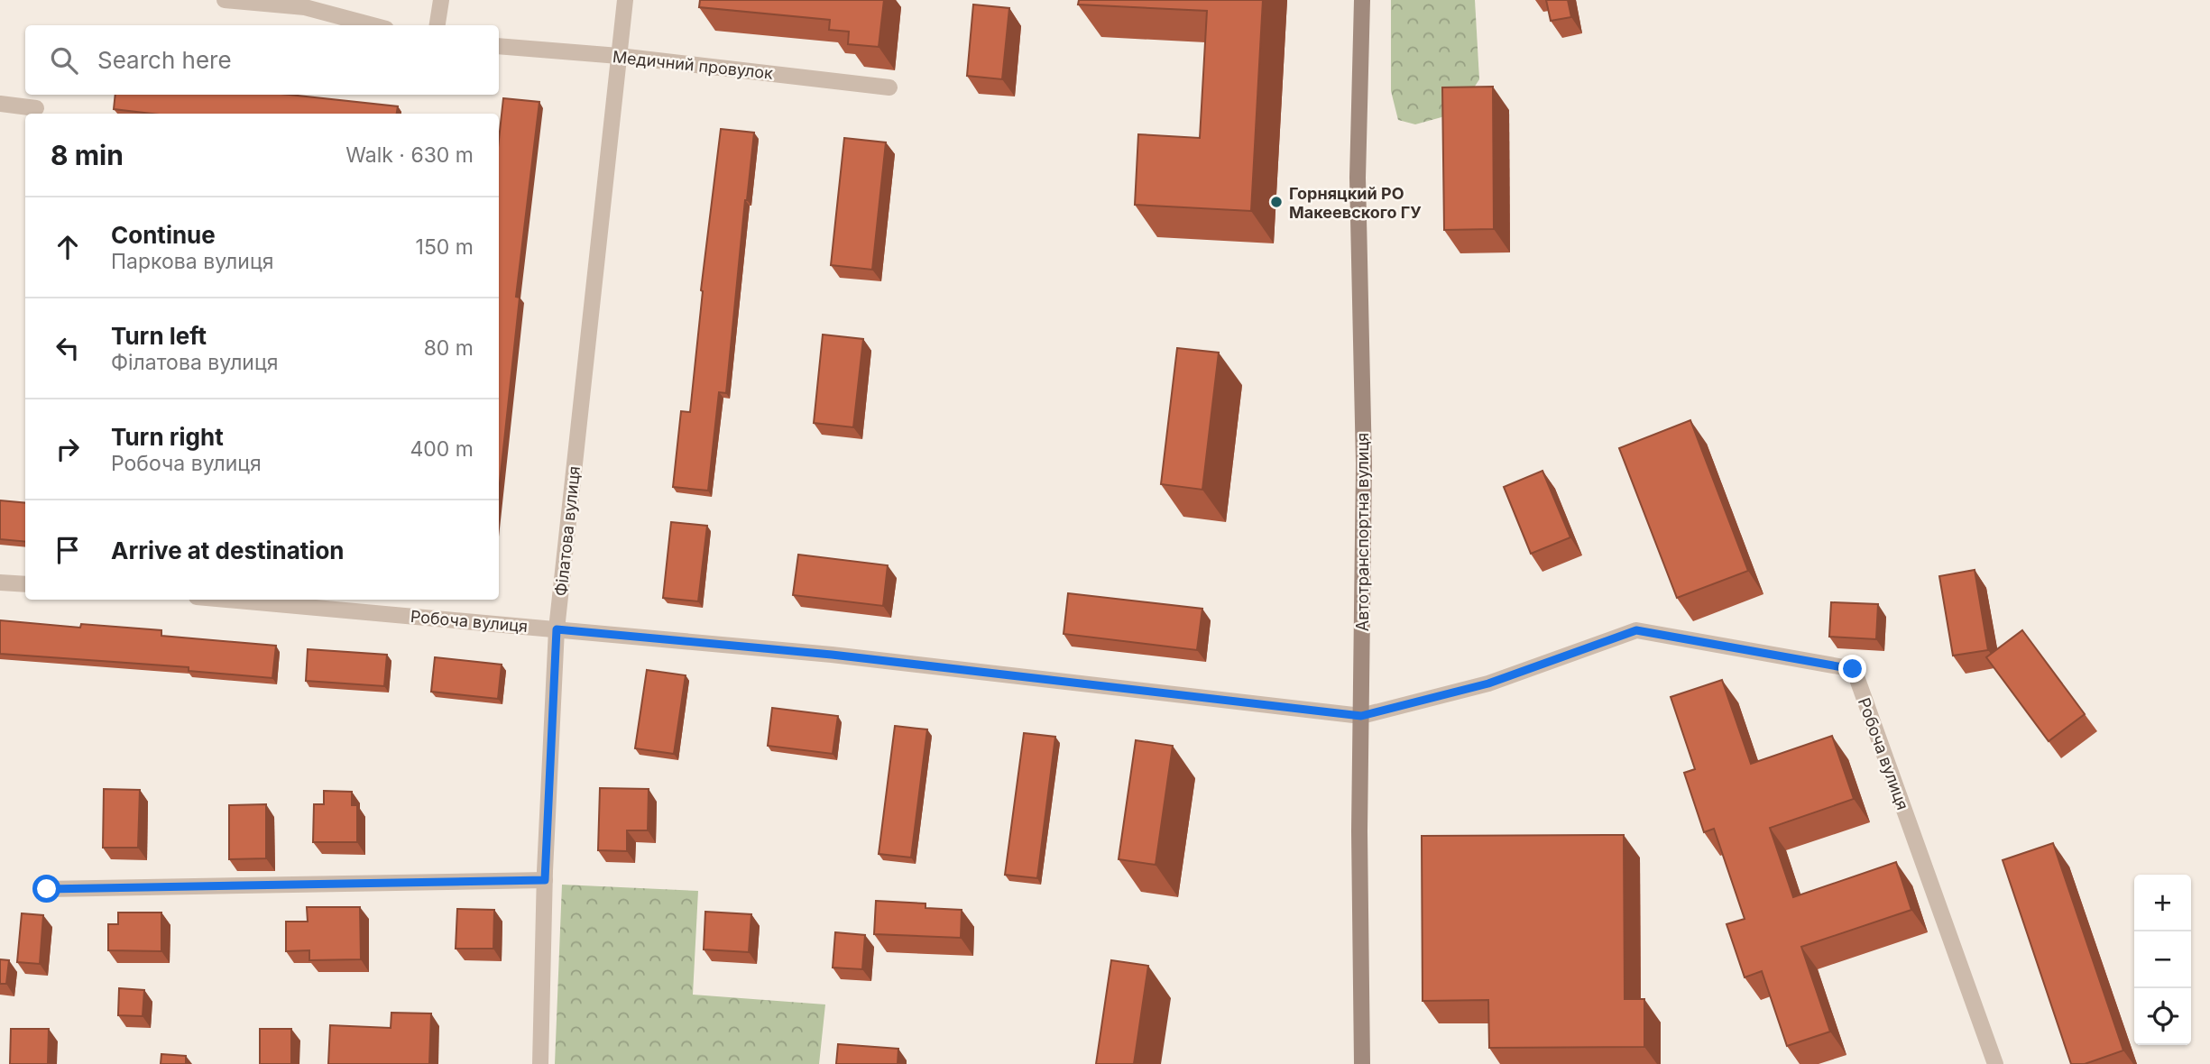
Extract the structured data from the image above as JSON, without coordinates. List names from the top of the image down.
{
  "streets": {
    "main road": ["Автотранспортна вулиця"],
    "street": ["Медичний провулок", "Філатова вулиця", "Робоча вулиця"]
  },
  "crossings": [
    ["Медичний провулок", "Філатова вулиця"],
    ["Філатова вулиця", "Робоча вулиця"],
    ["Автотранспортна вулиця", "Робоча вулиця"]
  ],
  "places": ["Горняцкий РО Макеевского ГУ"],
  "page": {
    "search": "Search here",
    "heading": ["8 min", "Walk · 630 m"],
    "list": [
      ["Continue", "Паркова вулиця", "150 m"],
      ["Turn left", "Філатова вулиця", "80 m"],
      ["Turn right", "Робоча вулиця", "400 m"],
      "Arrive at destination"
    ],
    "map_buttons": ["+", "−"]
  }
}
